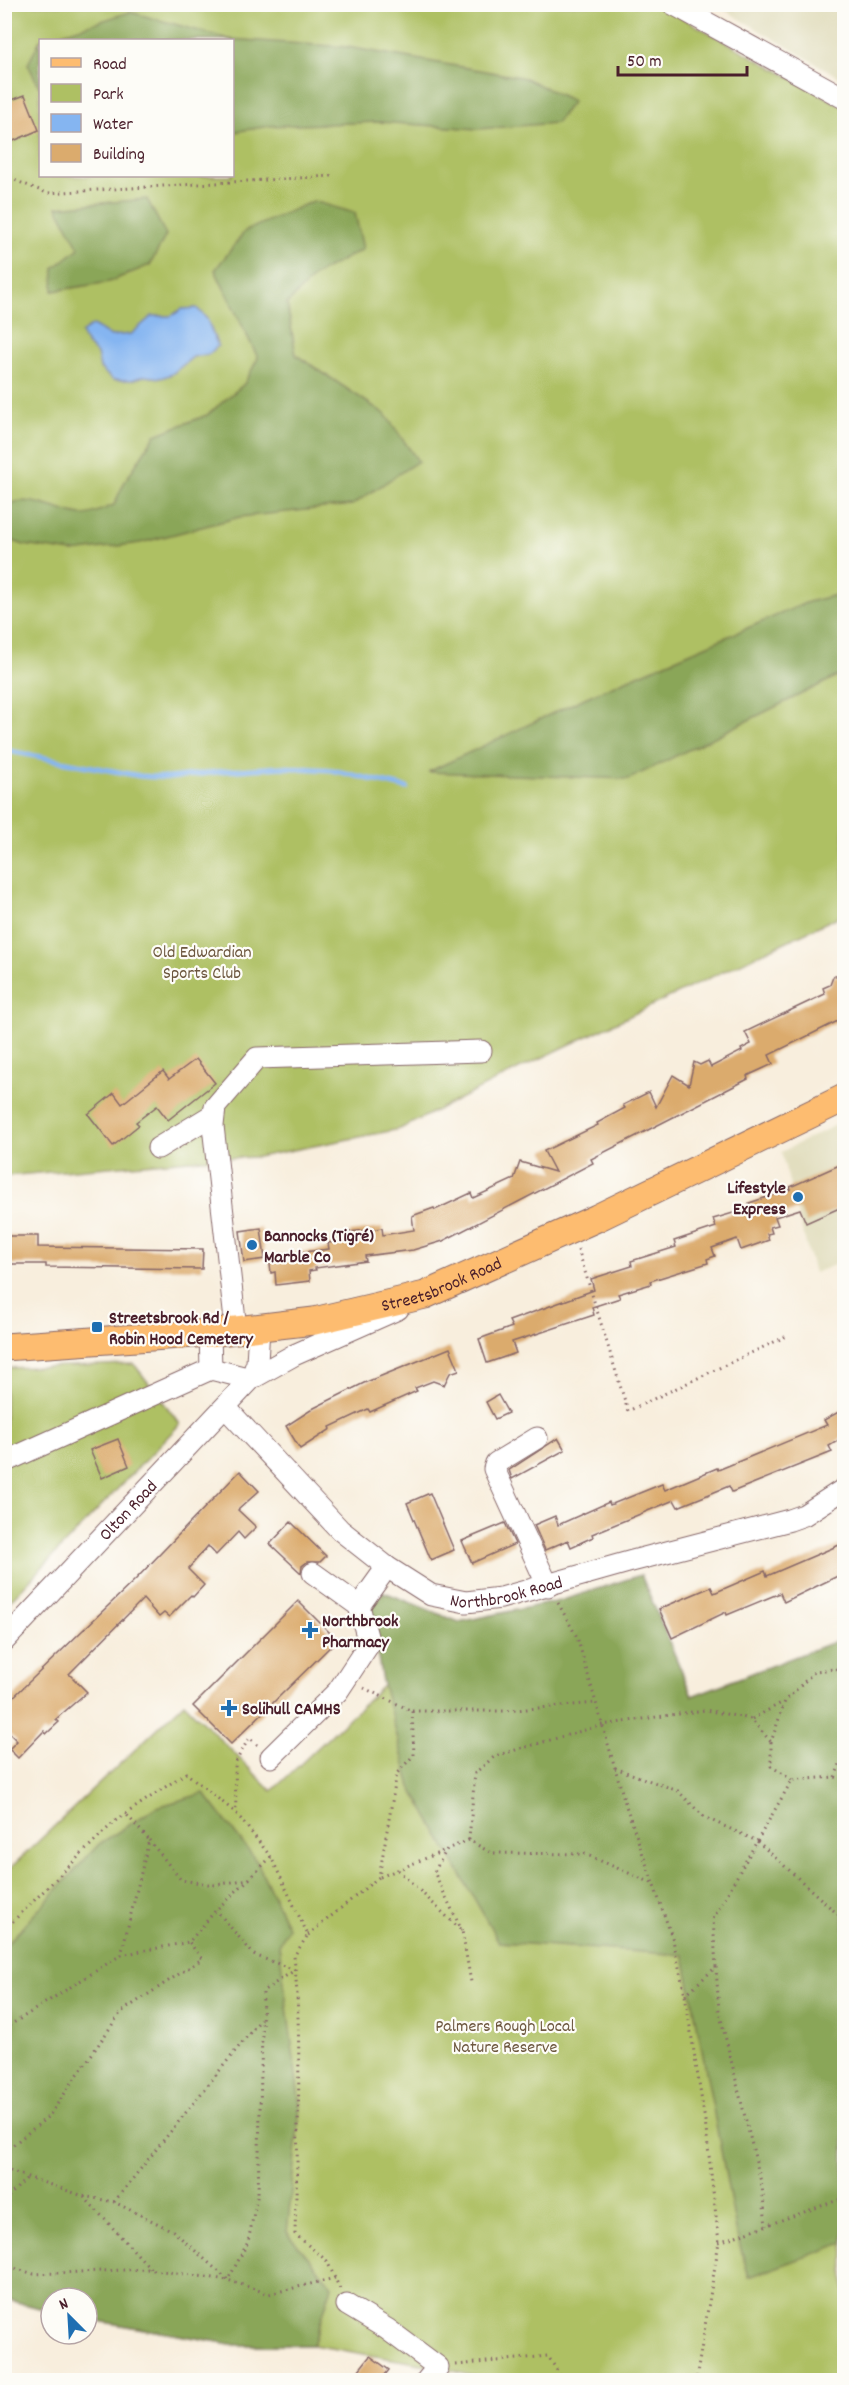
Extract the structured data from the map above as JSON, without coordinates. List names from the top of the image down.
{
  "streets": {
    "main road": ["Streetsbrook Road"],
    "street": ["Olton Road", "Northbrook Road"]
  },
  "crossings": [
    ["Streetsbrook Road", "Olton Road"],
    ["Olton Road", "Northbrook Road"]
  ],
  "parks": ["Old Edwardian Sports Club", "Palmers Rough Local Nature Reserve"],
  "places": {
    "other": ["Lifestyle Express", "Bannocks (Tigré) Marble Co"],
    "transit": ["Streetsbrook Rd / Robin Hood Cemetery"],
    "health": ["Northbrook Pharmacy", "Solihull CAMHS"]
  },
  "legend": [
    "Road",
    "Park",
    "Water",
    "Building"
  ],
  "scale_bar": "50 m",
  "north": "top left"
}
